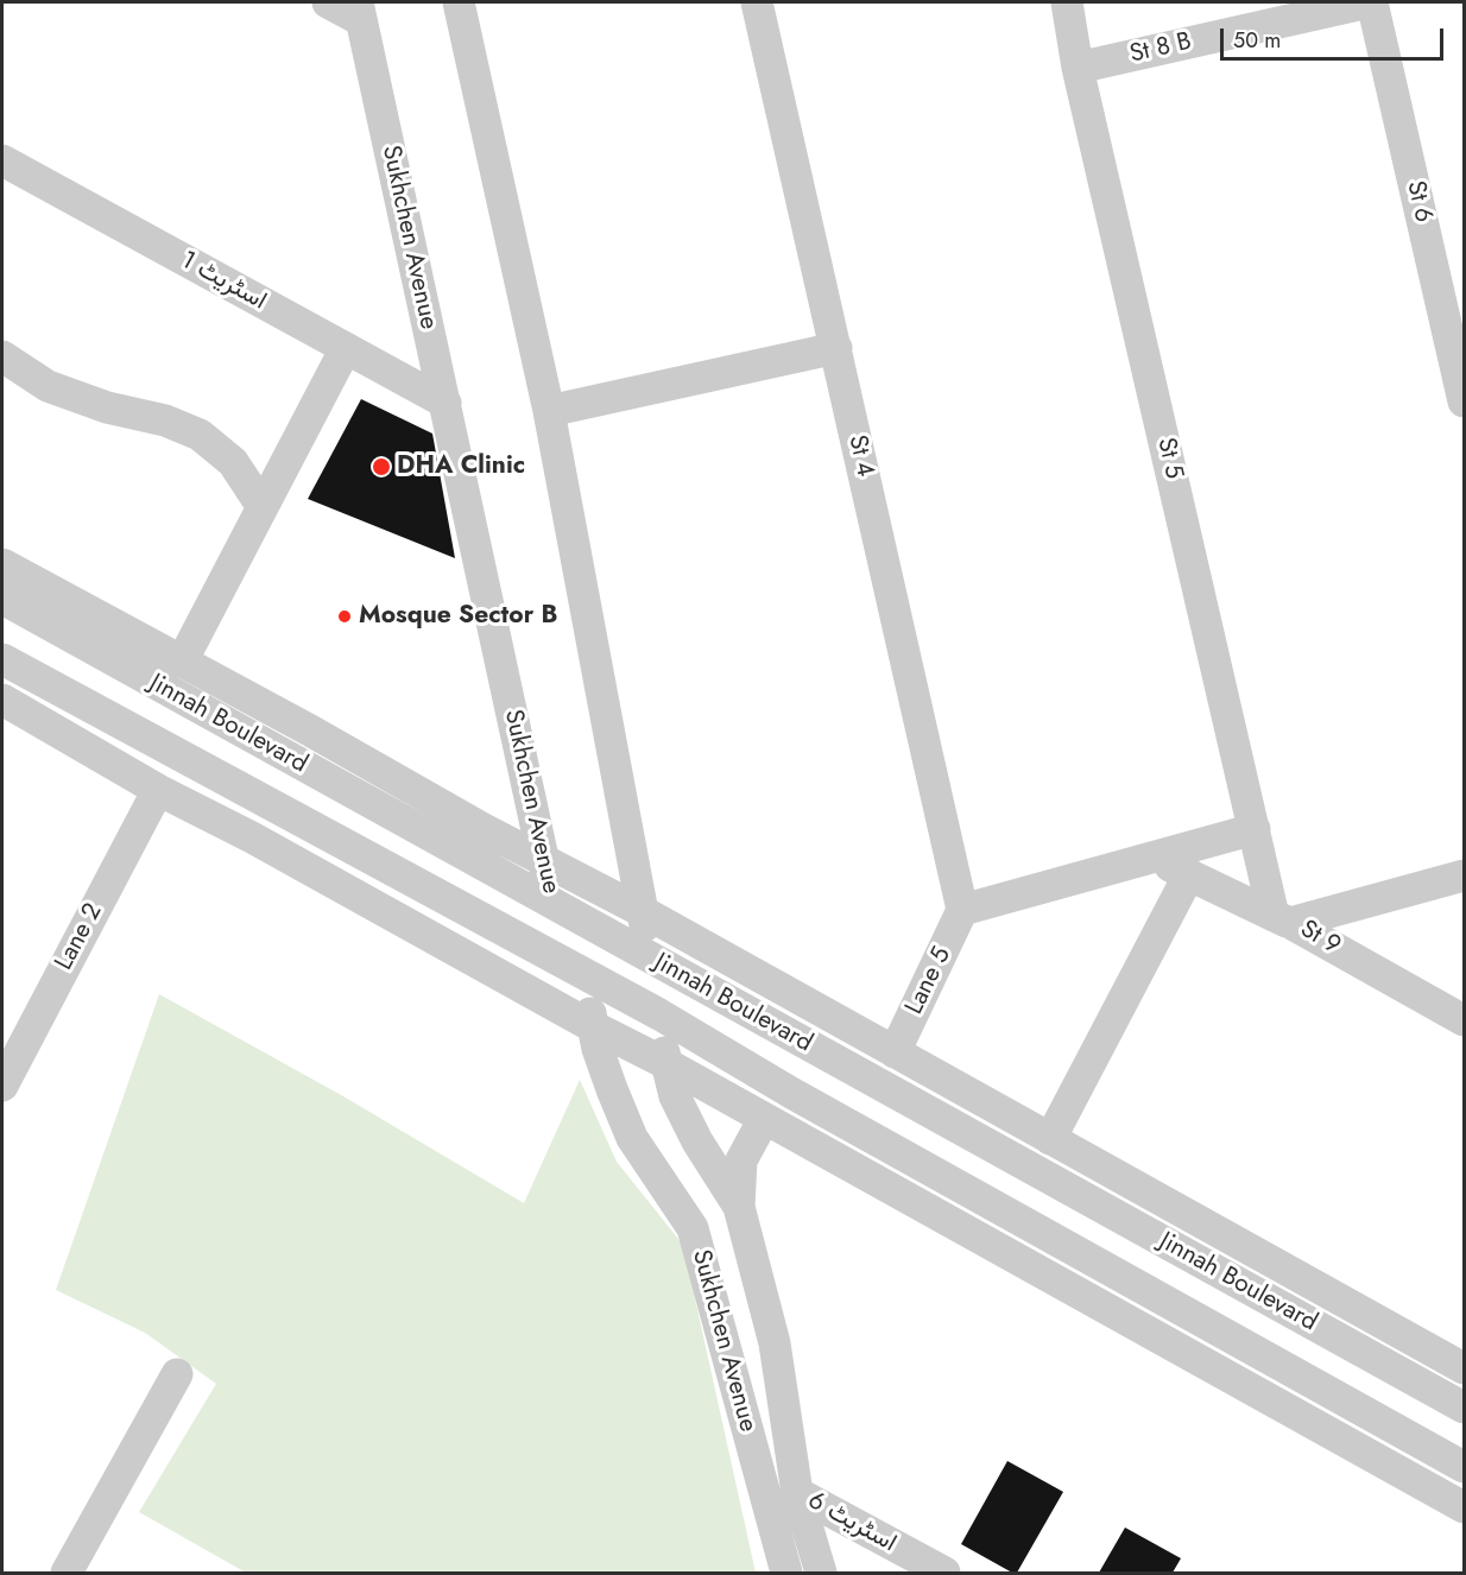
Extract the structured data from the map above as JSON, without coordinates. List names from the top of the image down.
{
  "streets": {
    "street": [
      "St 8 B",
      "St 6",
      "Sukhchen Avenue",
      "اسٹریٹ 1",
      "St 4",
      "St 5",
      "Jinnah Boulevard",
      "Lane 2",
      "St 9",
      "Lane 5",
      "اسٹریٹ 6"
    ]
  },
  "crossings": [
    ["St 8 B", "St 6"],
    ["St 8 B", "St 5"],
    ["Sukhchen Avenue", "اسٹریٹ 1"],
    ["Sukhchen Avenue", "Jinnah Boulevard"],
    ["Sukhchen Avenue", "اسٹریٹ 6"],
    ["St 4", "Lane 5"],
    ["St 5", "St 9"]
  ],
  "places": ["DHA Clinic", "Mosque Sector B"],
  "scale_bar": "50 m"
}
